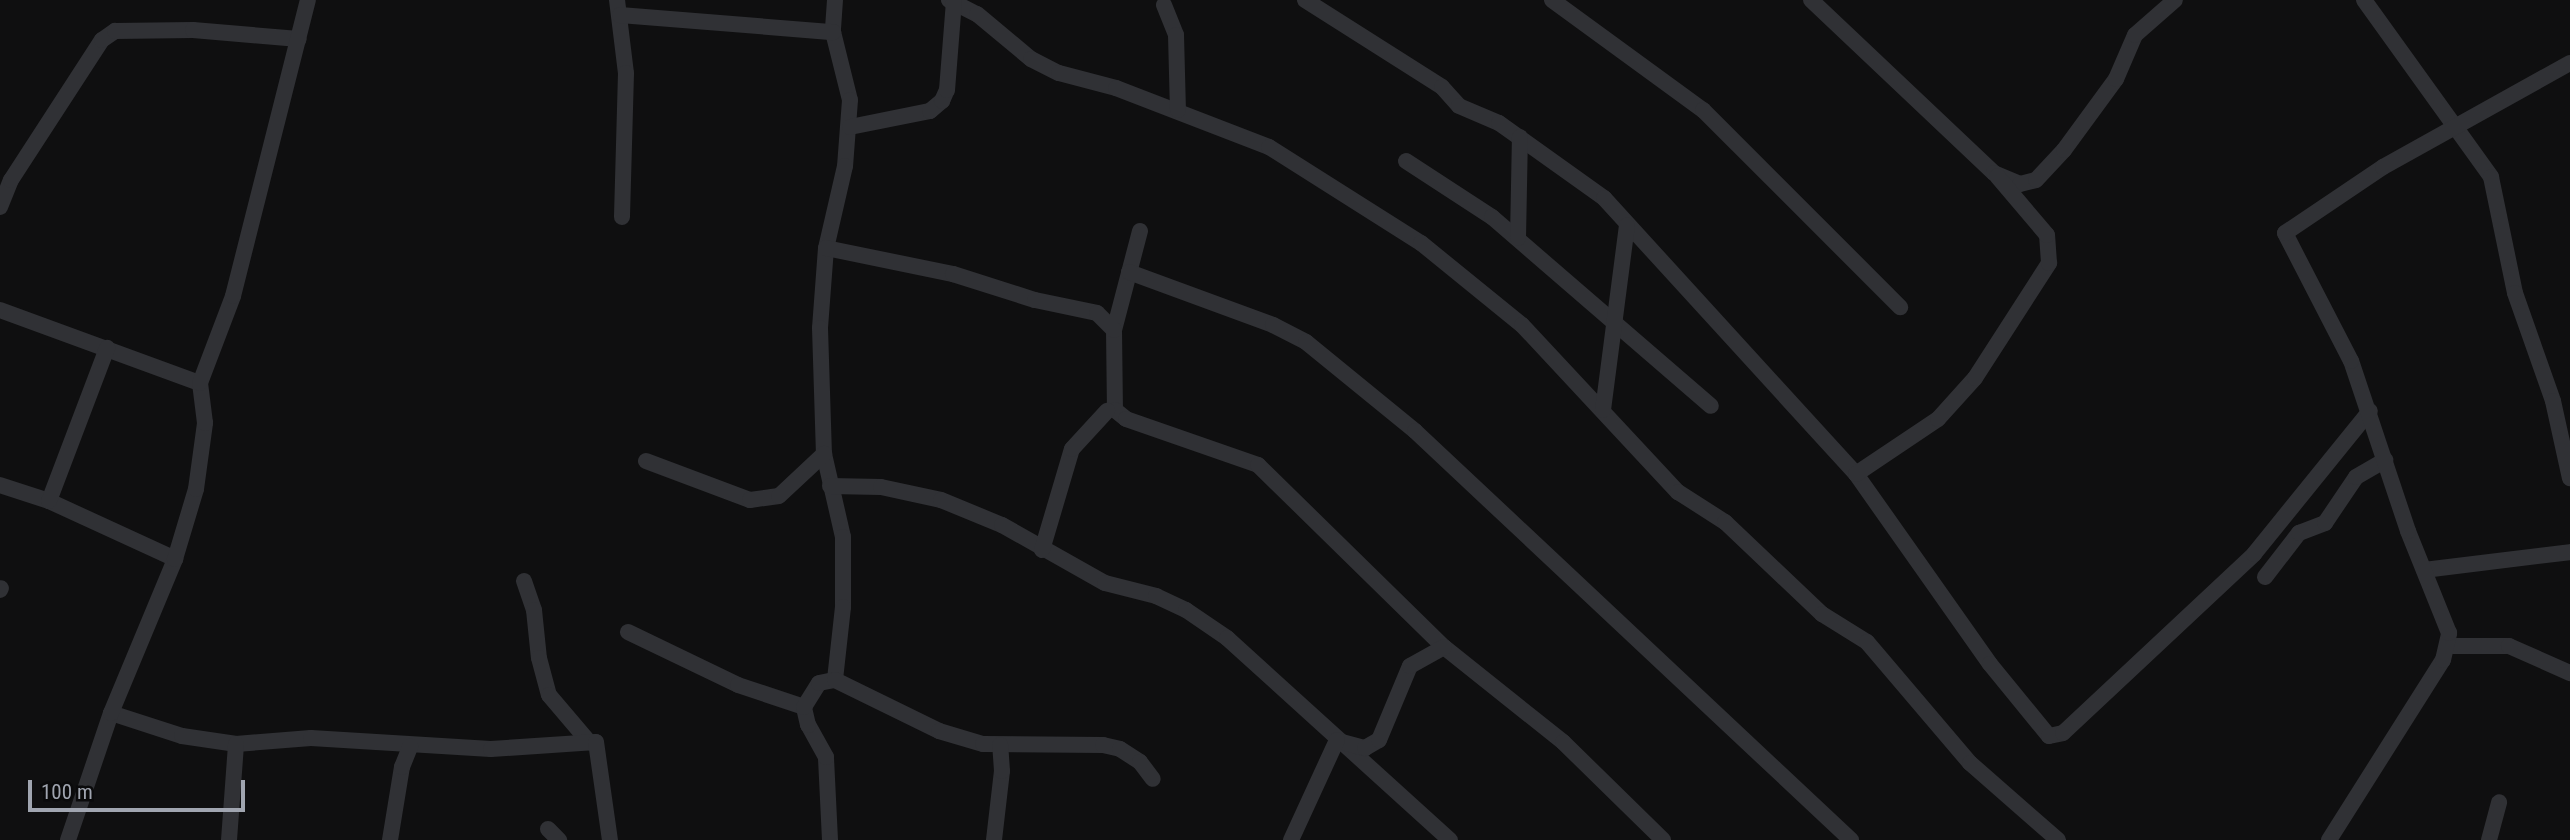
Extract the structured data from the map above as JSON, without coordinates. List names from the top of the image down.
{
  "scale_bar": "100 m"
}
